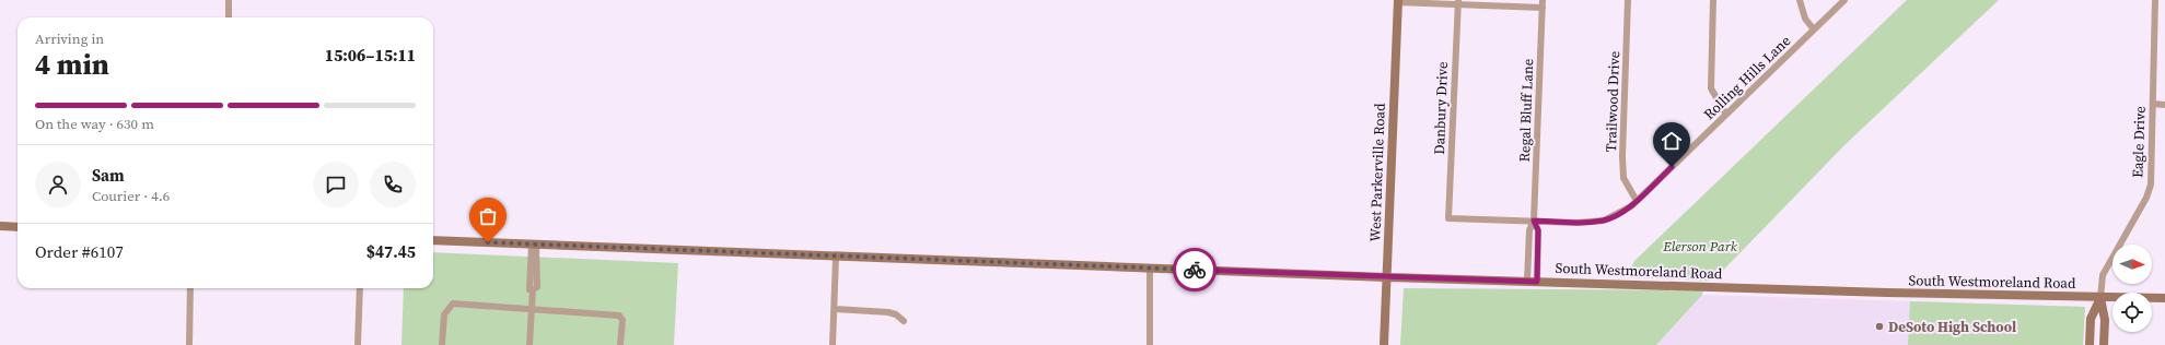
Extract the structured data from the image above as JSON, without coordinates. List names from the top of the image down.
{
  "streets": {
    "main road": ["Eagle Drive", "West Parkerville Road", "South Westmoreland Road"],
    "street": [
      "Rolling Hills Lane",
      "Trailwood Drive",
      "Danbury Drive",
      "Regal Bluff Lane"
    ]
  },
  "crossings": [
    ["Rolling Hills Lane", "Trailwood Drive"],
    ["Rolling Hills Lane", "Danbury Drive"],
    ["Rolling Hills Lane", "Regal Bluff Lane"],
    ["Regal Bluff Lane", "South Westmoreland Road"],
    ["Eagle Drive", "South Westmoreland Road"],
    ["West Parkerville Road", "South Westmoreland Road"]
  ],
  "parks": ["Elerson Park"],
  "places": ["DeSoto High School"],
  "north": "right",
  "page": {
    "heading": ["4 min", "Arriving in", "15:06–15:11"],
    "panel": [
      "Sam",
      "Courier · 4.6",
      "Order #6107",
      "$47.45"
    ],
    "bar": "On the way · 630 m"
  }
}
